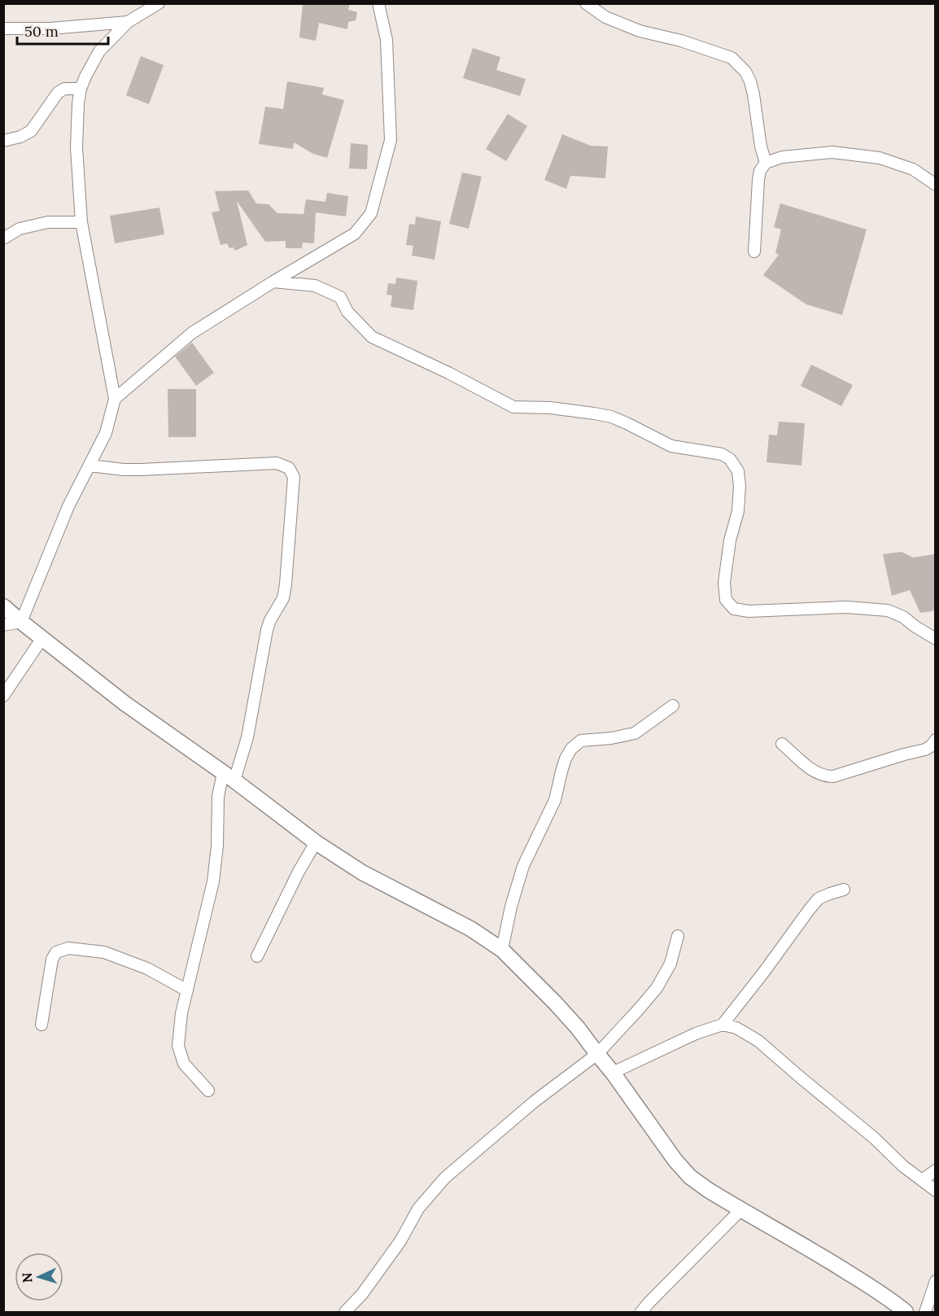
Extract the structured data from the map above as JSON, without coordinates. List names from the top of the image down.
{
  "scale_bar": "50 m",
  "north": "left"
}
